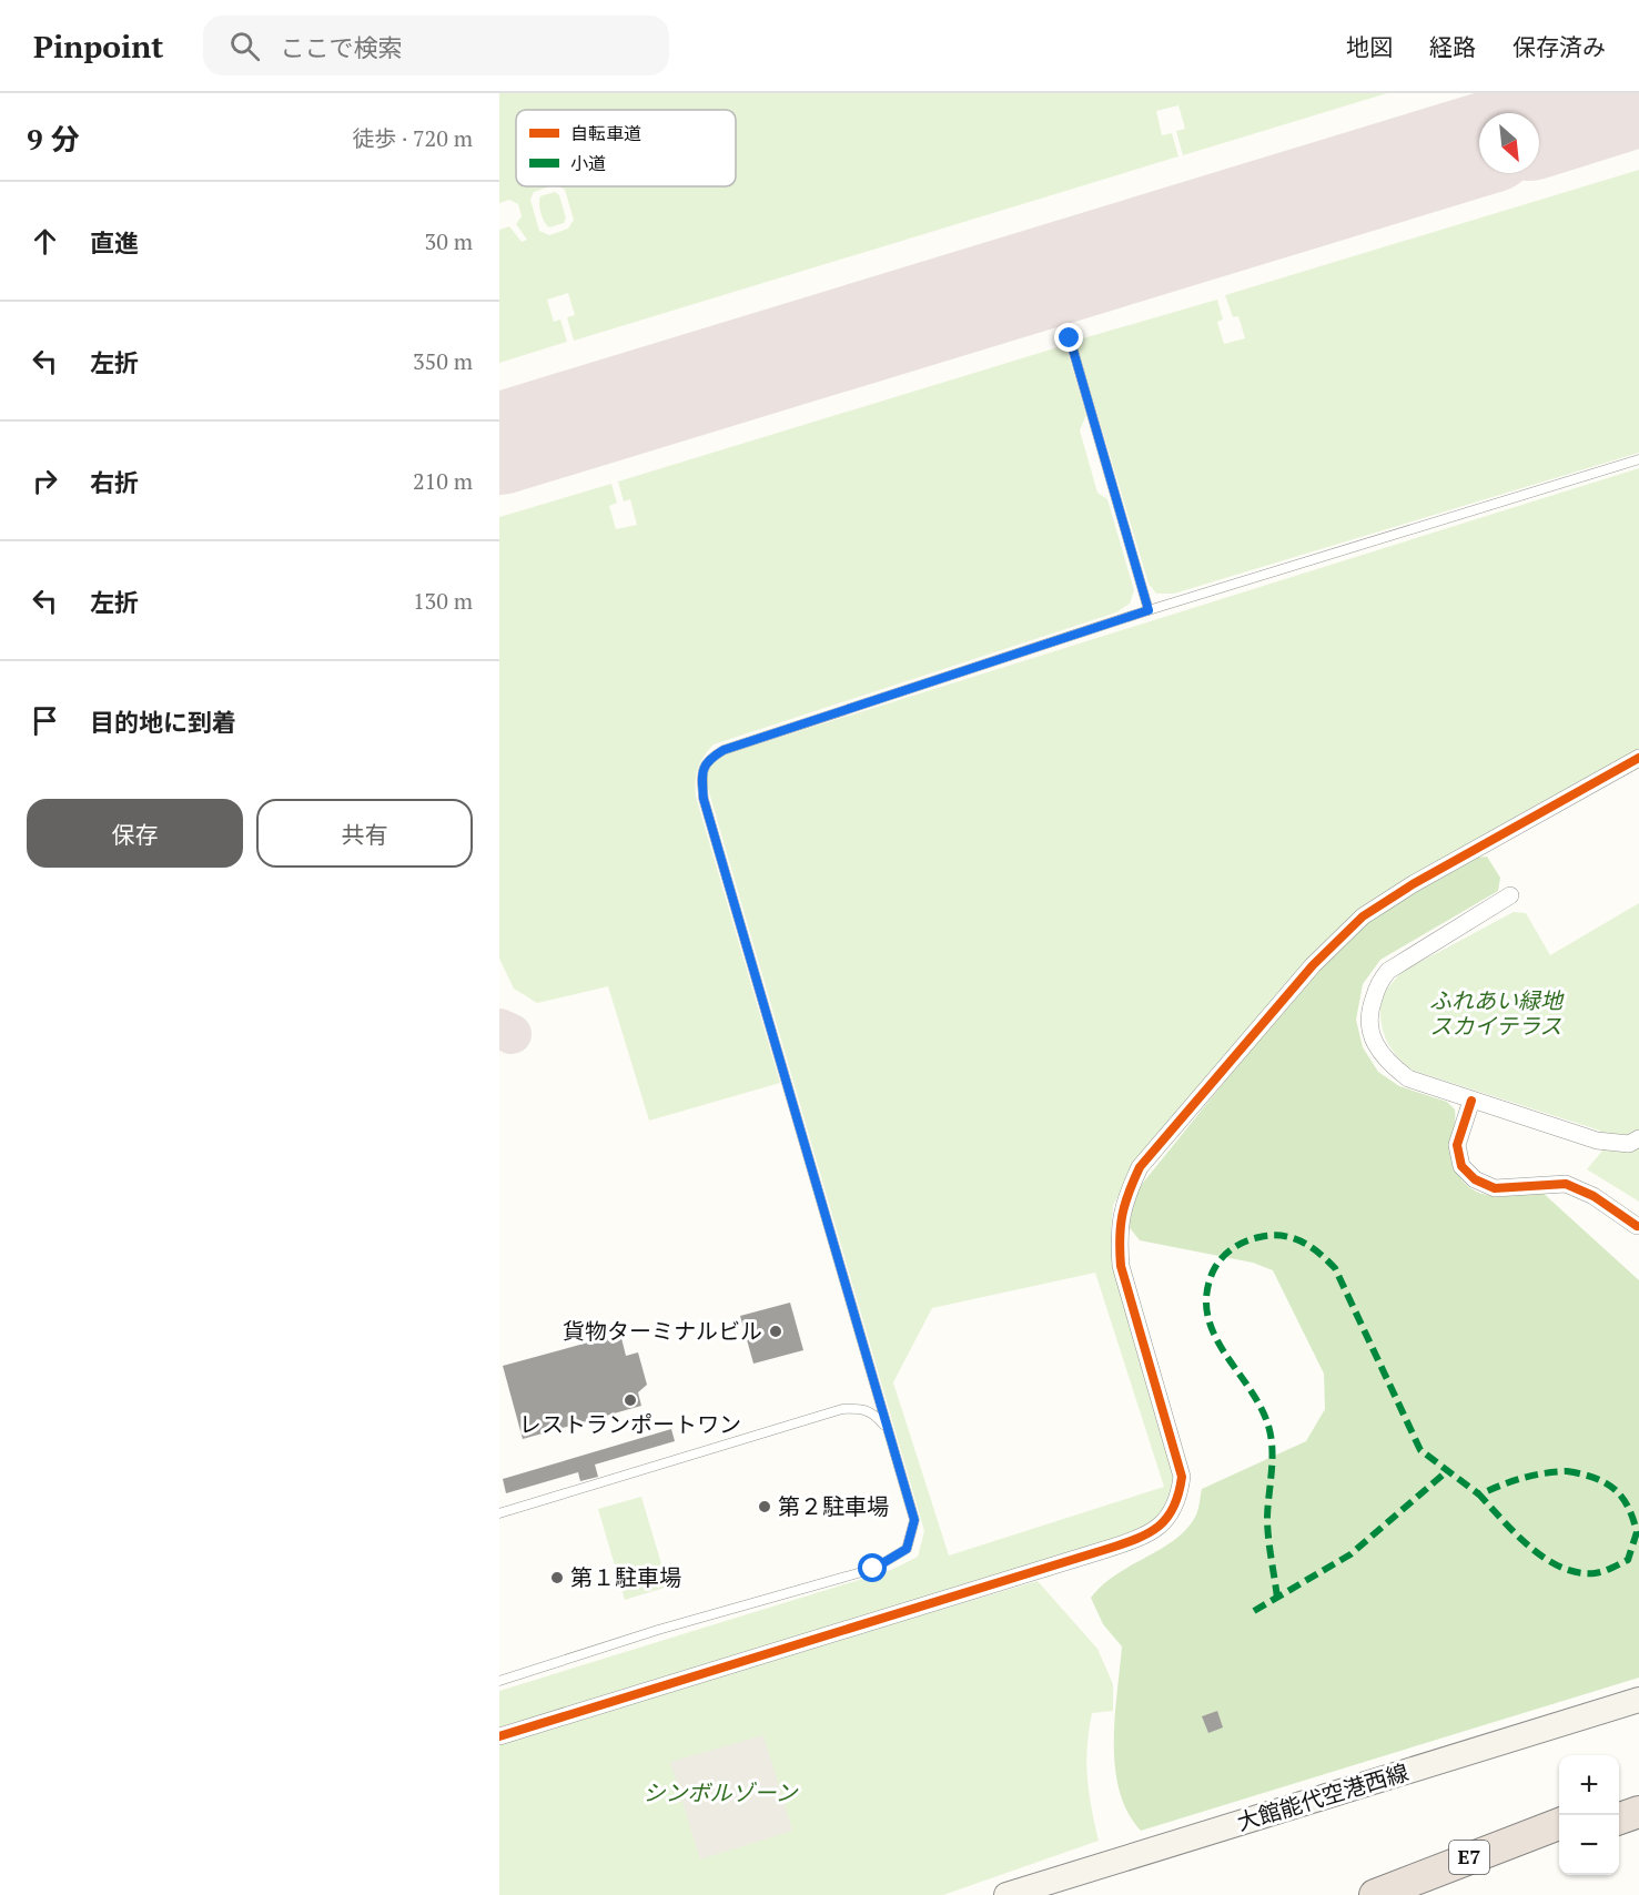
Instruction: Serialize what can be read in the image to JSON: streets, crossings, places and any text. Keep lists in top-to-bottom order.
{
  "streets": {
    "highway": ["E7"],
    "main road": ["大館能代空港西線"]
  },
  "parks": ["ふれあい緑地 スカイテラス", "シンボルゾーン"],
  "places": [
    "貨物ターミナルビル",
    "レストランポートワン",
    "第２駐車場",
    "第１駐車場"
  ],
  "legend": ["自転車道", "小道"],
  "north": "bottom right",
  "page": {
    "header": "Pinpoint",
    "search": "ここで検索",
    "nav": ["地図", "経路", "保存済み"],
    "heading": ["9 分", "徒歩 · 720 m"],
    "list": [
      ["直進", "30 m"],
      ["左折", "350 m"],
      ["右折", "210 m"],
      ["左折", "130 m"],
      "目的地に到着"
    ],
    "buttons": ["保存", "共有"],
    "map_buttons": ["+", "−"]
  }
}
